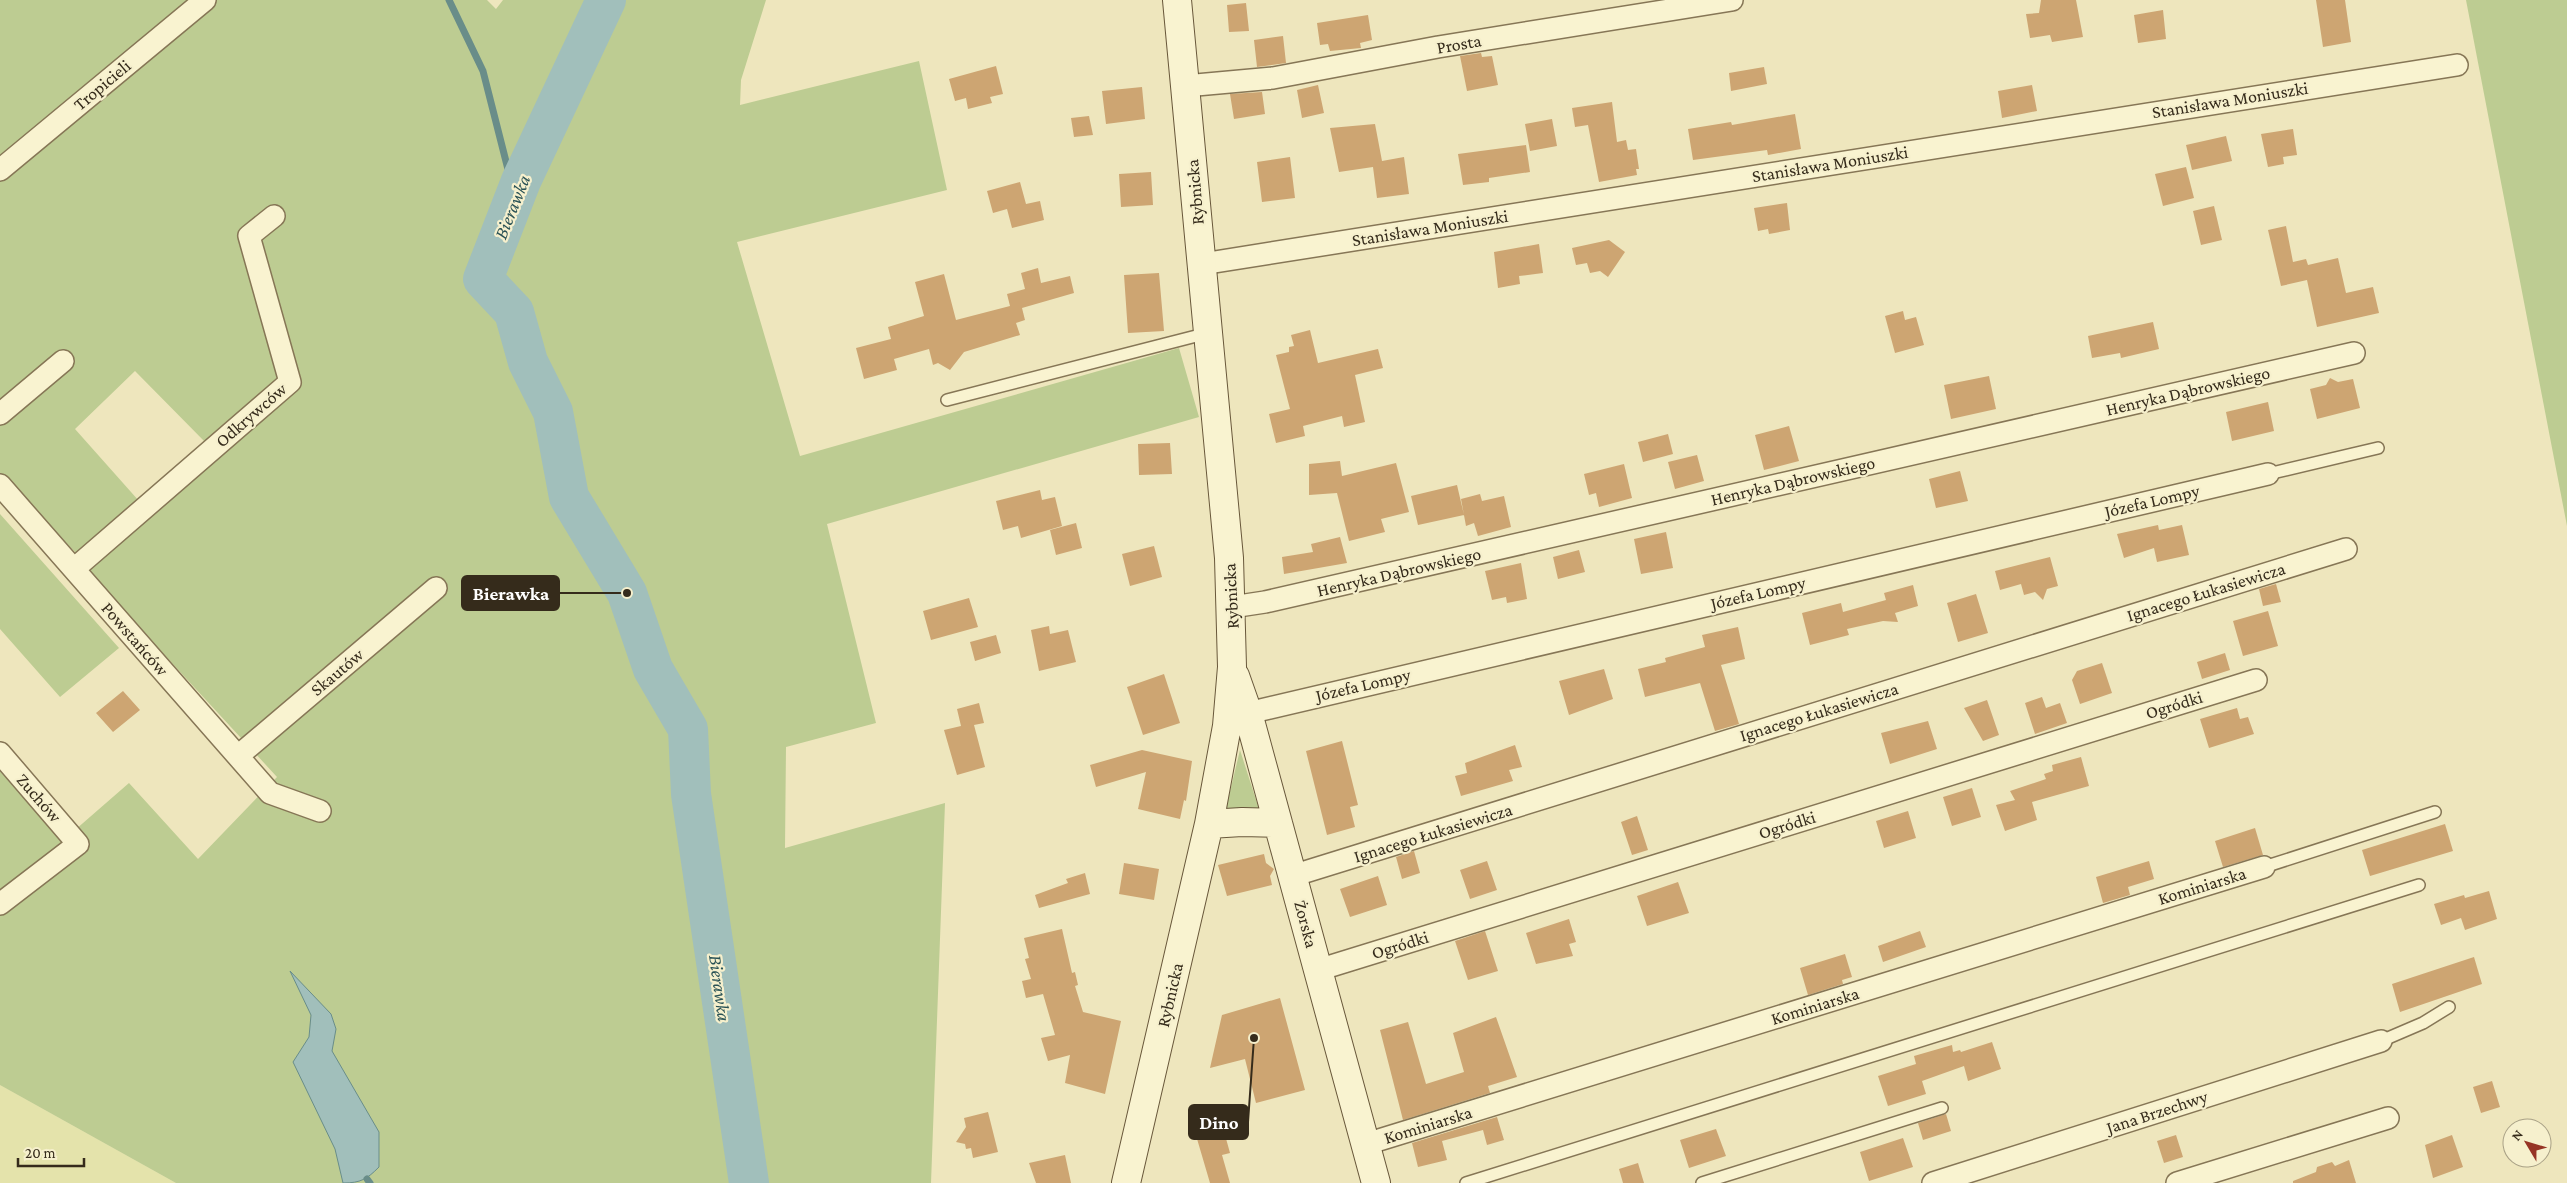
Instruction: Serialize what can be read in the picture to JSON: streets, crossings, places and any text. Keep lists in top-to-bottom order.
{
  "streets": {
    "main road": ["Rybnicka", "Żorska"],
    "street": [
      "Prosta",
      "Tropicieli",
      "Stanisława Moniuszki",
      "Henryka Dąbrowskiego",
      "Odkrywców",
      "Józefa Lompy",
      "Ignacego Łukasiewicza",
      "Powstańców",
      "Skautów",
      "Ogródki",
      "Zuchów",
      "Kominiarska",
      "Jana Brzechwy"
    ]
  },
  "crossings": [
    ["Prosta", "Rybnicka"],
    ["Stanisława Moniuszki", "Rybnicka"],
    ["Rybnicka", "Henryka Dąbrowskiego"],
    ["Rybnicka", "Żorska"],
    ["Odkrywców", "Powstańców"],
    ["Józefa Lompy", "Żorska"],
    ["Ignacego Łukasiewicza", "Żorska"],
    ["Powstańców", "Skautów"],
    ["Ogródki", "Żorska"],
    ["Kominiarska", "Żorska"]
  ],
  "water": ["Bierawka"],
  "places": ["Bierawka", "Dino"],
  "scale_bar": "20 m",
  "north": "top left"
}
